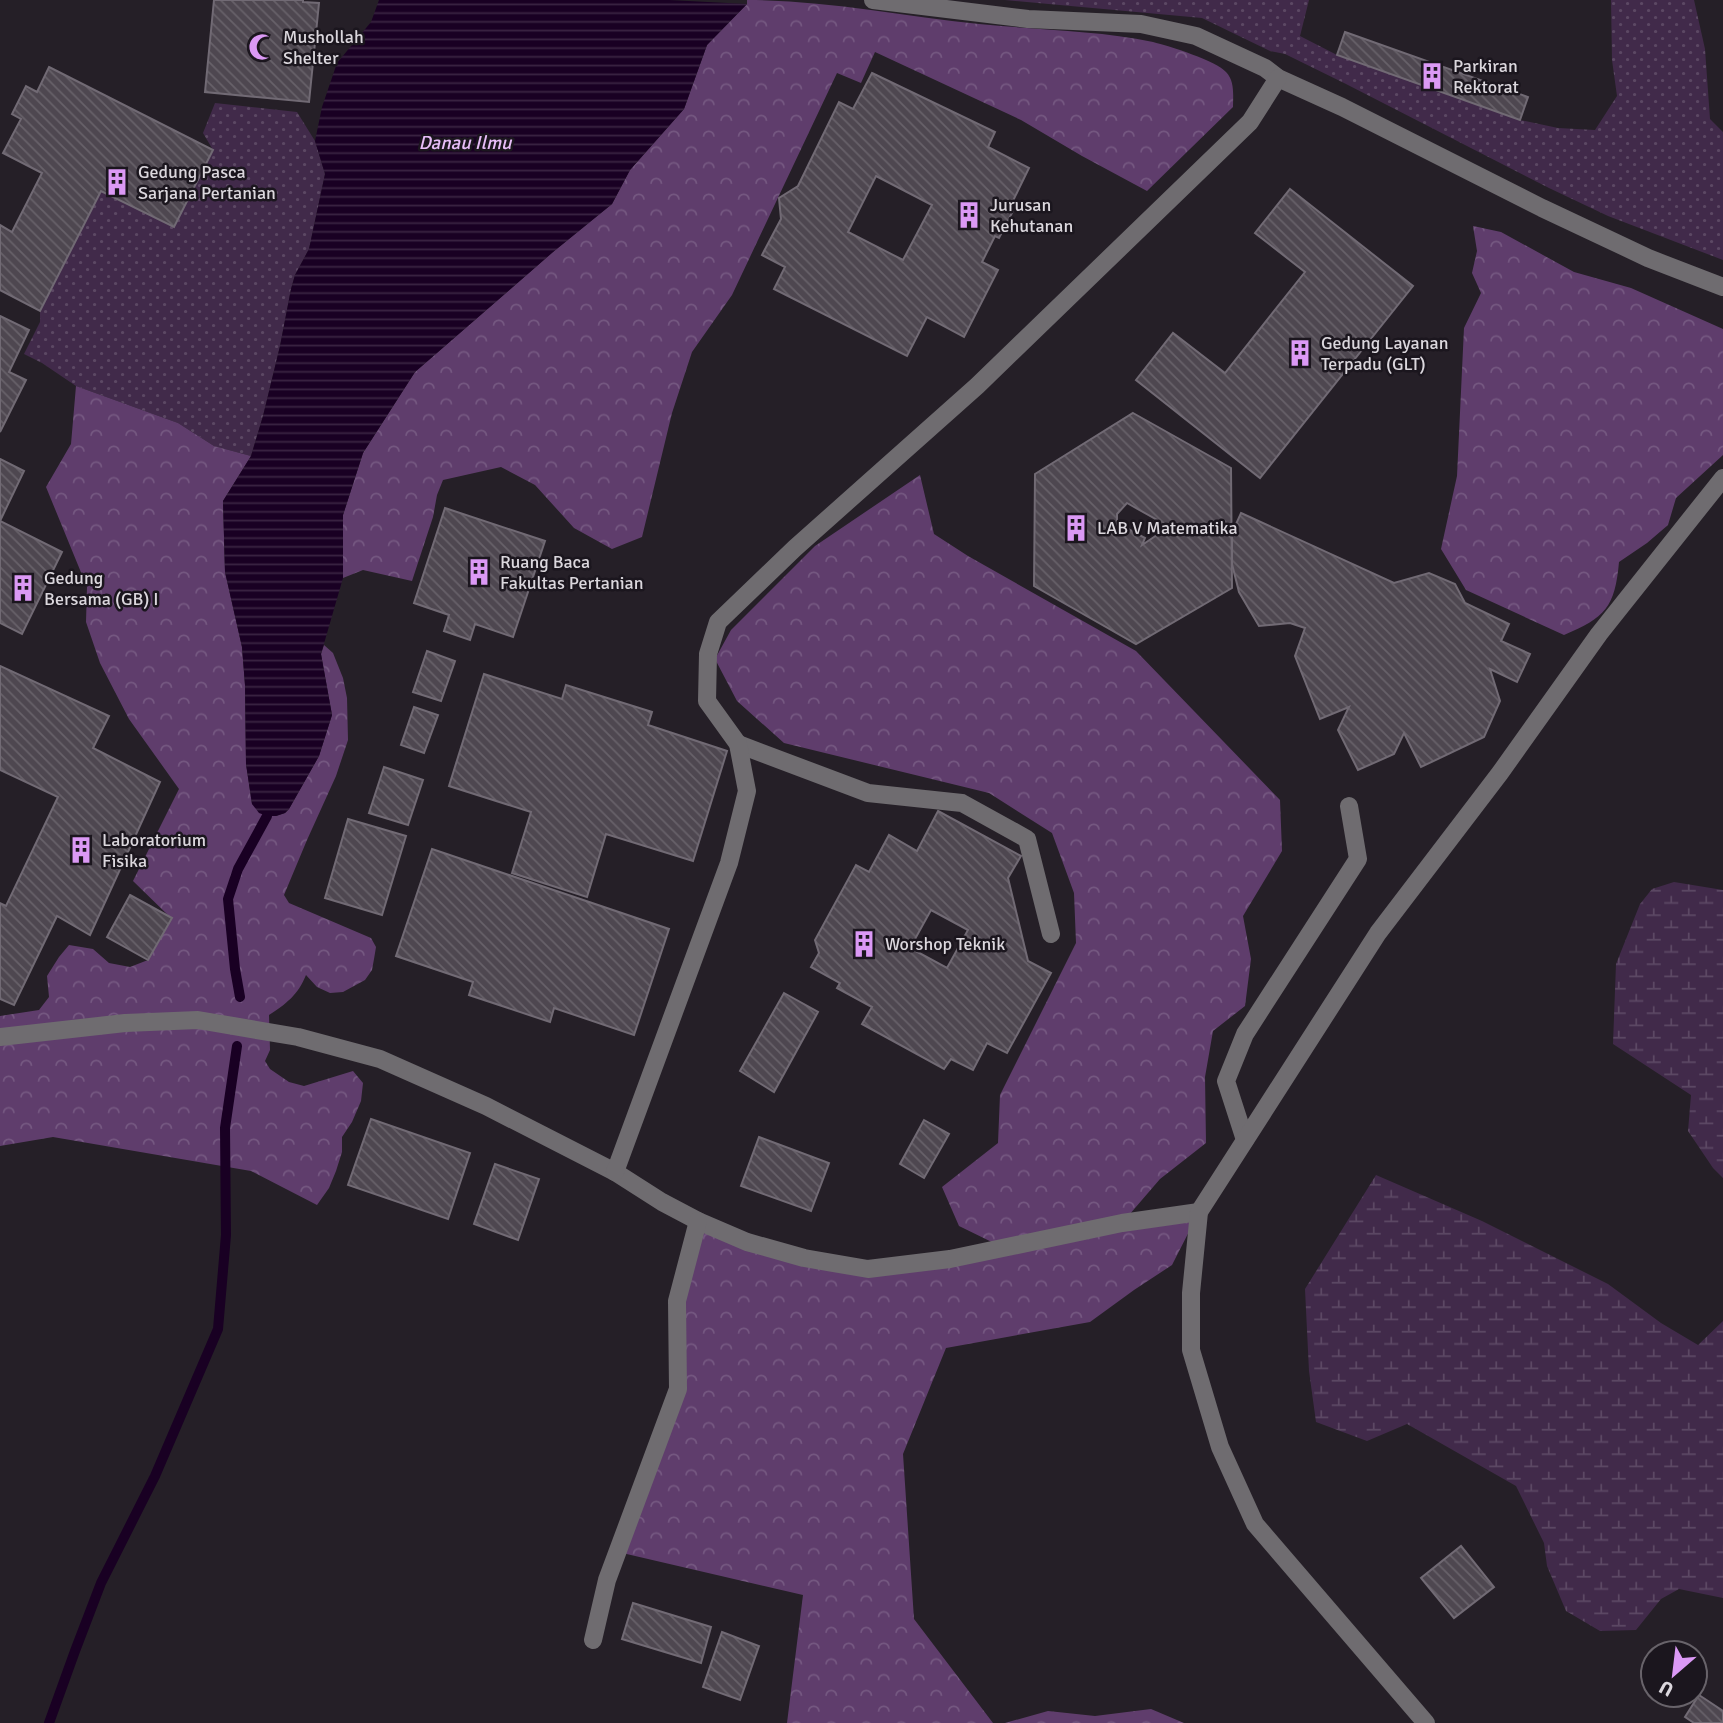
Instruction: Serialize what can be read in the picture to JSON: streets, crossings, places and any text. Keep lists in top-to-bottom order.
{
  "water": ["Danau Ilmu"],
  "places": {
    "mosque": ["Mushollah Shelter"],
    "building": [
      "Parkiran Rektorat",
      "Gedung Pasca Sarjana Pertanian",
      "Jurusan Kehutanan",
      "Gedung Layanan Terpadu (GLT)",
      "LAB V Matematika",
      "Ruang Baca Fakultas Pertanian",
      "Gedung Bersama (GB) I",
      "Laboratorium Fisika",
      "Worshop Teknik"
    ]
  },
  "north": "bottom left"
}
